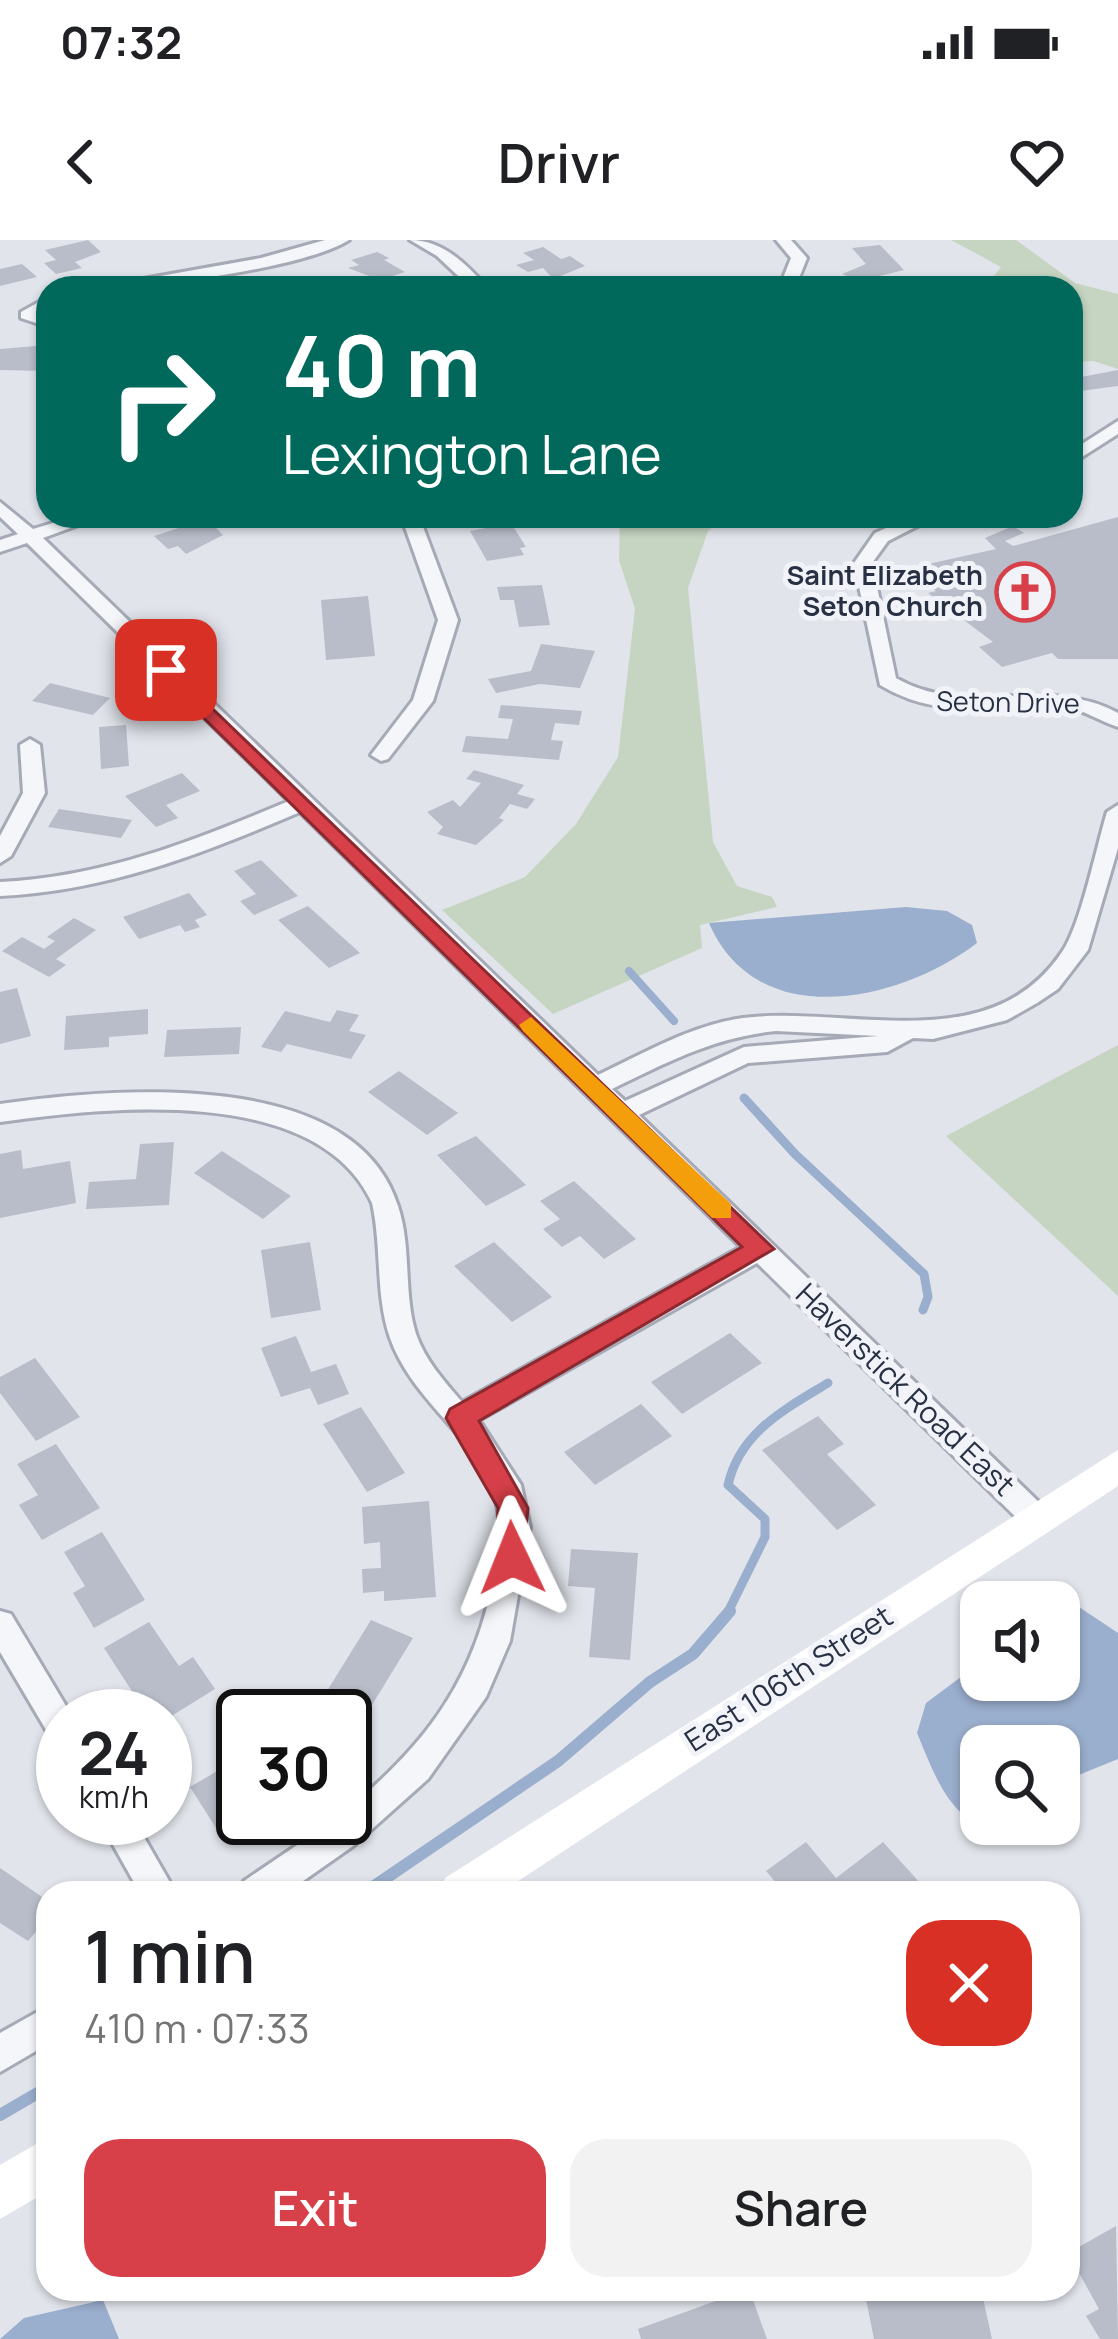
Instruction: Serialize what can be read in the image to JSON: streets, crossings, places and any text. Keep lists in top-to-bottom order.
{
  "streets": {
    "street": ["Seton Drive", "Haverstick Road East", "East 106th Street"]
  },
  "crossings": [
    ["Haverstick Road East", "East 106th Street"]
  ],
  "places": {
    "church": ["Saint Elizabeth Seton Church"]
  },
  "page": {
    "status": "07:32",
    "header": "Drivr",
    "turn": ["40 m", "Lexington Lane"],
    "speed": "24 km/h",
    "limit": "30",
    "heading": ["1 min", "410 m · 07:33"],
    "buttons": ["Exit", "Share"]
  }
}
